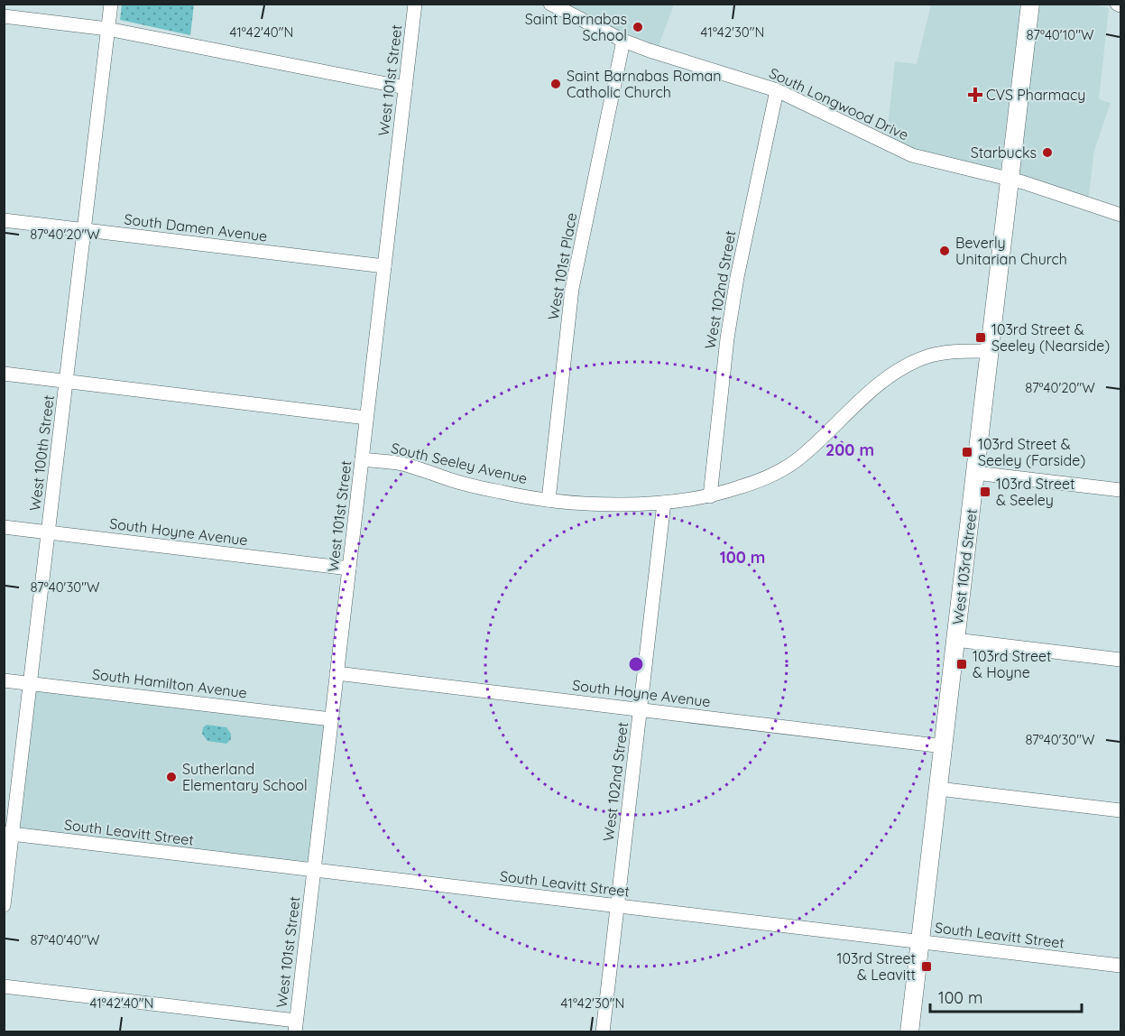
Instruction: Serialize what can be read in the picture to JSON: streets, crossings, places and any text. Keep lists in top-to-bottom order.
{
  "streets": {
    "main road": ["West 103rd Street"],
    "street": [
      "West 101st Street",
      "South Longwood Drive",
      "South Damen Avenue",
      "West 101st Place",
      "West 102nd Street",
      "West 100th Street",
      "South Seeley Avenue",
      "South Hoyne Avenue",
      "South Hamilton Avenue",
      "South Leavitt Street"
    ]
  },
  "crossings": [
    ["West 101st Street", "South Damen Avenue"],
    ["West 101st Street", "South Seeley Avenue"],
    ["West 101st Street", "South Hoyne Avenue"],
    ["West 101st Street", "South Hamilton Avenue"],
    ["West 101st Street", "South Leavitt Street"],
    ["South Longwood Drive", "West 101st Place"],
    ["South Longwood Drive", "West 102nd Street"],
    ["South Longwood Drive", "West 103rd Street"],
    ["South Damen Avenue", "West 100th Street"],
    ["West 101st Place", "South Seeley Avenue"],
    ["West 102nd Street", "South Seeley Avenue"],
    ["West 102nd Street", "South Hoyne Avenue"],
    ["West 102nd Street", "South Leavitt Street"],
    ["West 100th Street", "South Hoyne Avenue"],
    ["West 100th Street", "South Hamilton Avenue"],
    ["West 100th Street", "South Leavitt Street"],
    ["South Seeley Avenue", "West 103rd Street"],
    ["South Hoyne Avenue", "West 103rd Street"],
    ["West 103rd Street", "South Leavitt Street"]
  ],
  "places": {
    "other": [
      "Saint Barnabas School",
      "Saint Barnabas Roman Catholic Church",
      "Starbucks",
      "Beverly Unitarian Church",
      "Sutherland Elementary School"
    ],
    "health": ["CVS Pharmacy"],
    "transit": [
      "103rd Street & Seeley (Nearside)",
      "103rd Street & Seeley (Farside)",
      "103rd Street & Seeley",
      "103rd Street & Hoyne",
      "103rd Street & Leavitt"
    ]
  },
  "scale_bar": "100 m",
  "coordinates": [
    "41°42'40\"N",
    "41°42'30\"N",
    "87°40'10\"W",
    "87°40'20\"W",
    "87°40'30\"W",
    "87°40'40\"W"
  ],
  "rings": ["200 m", "100 m"]
}
